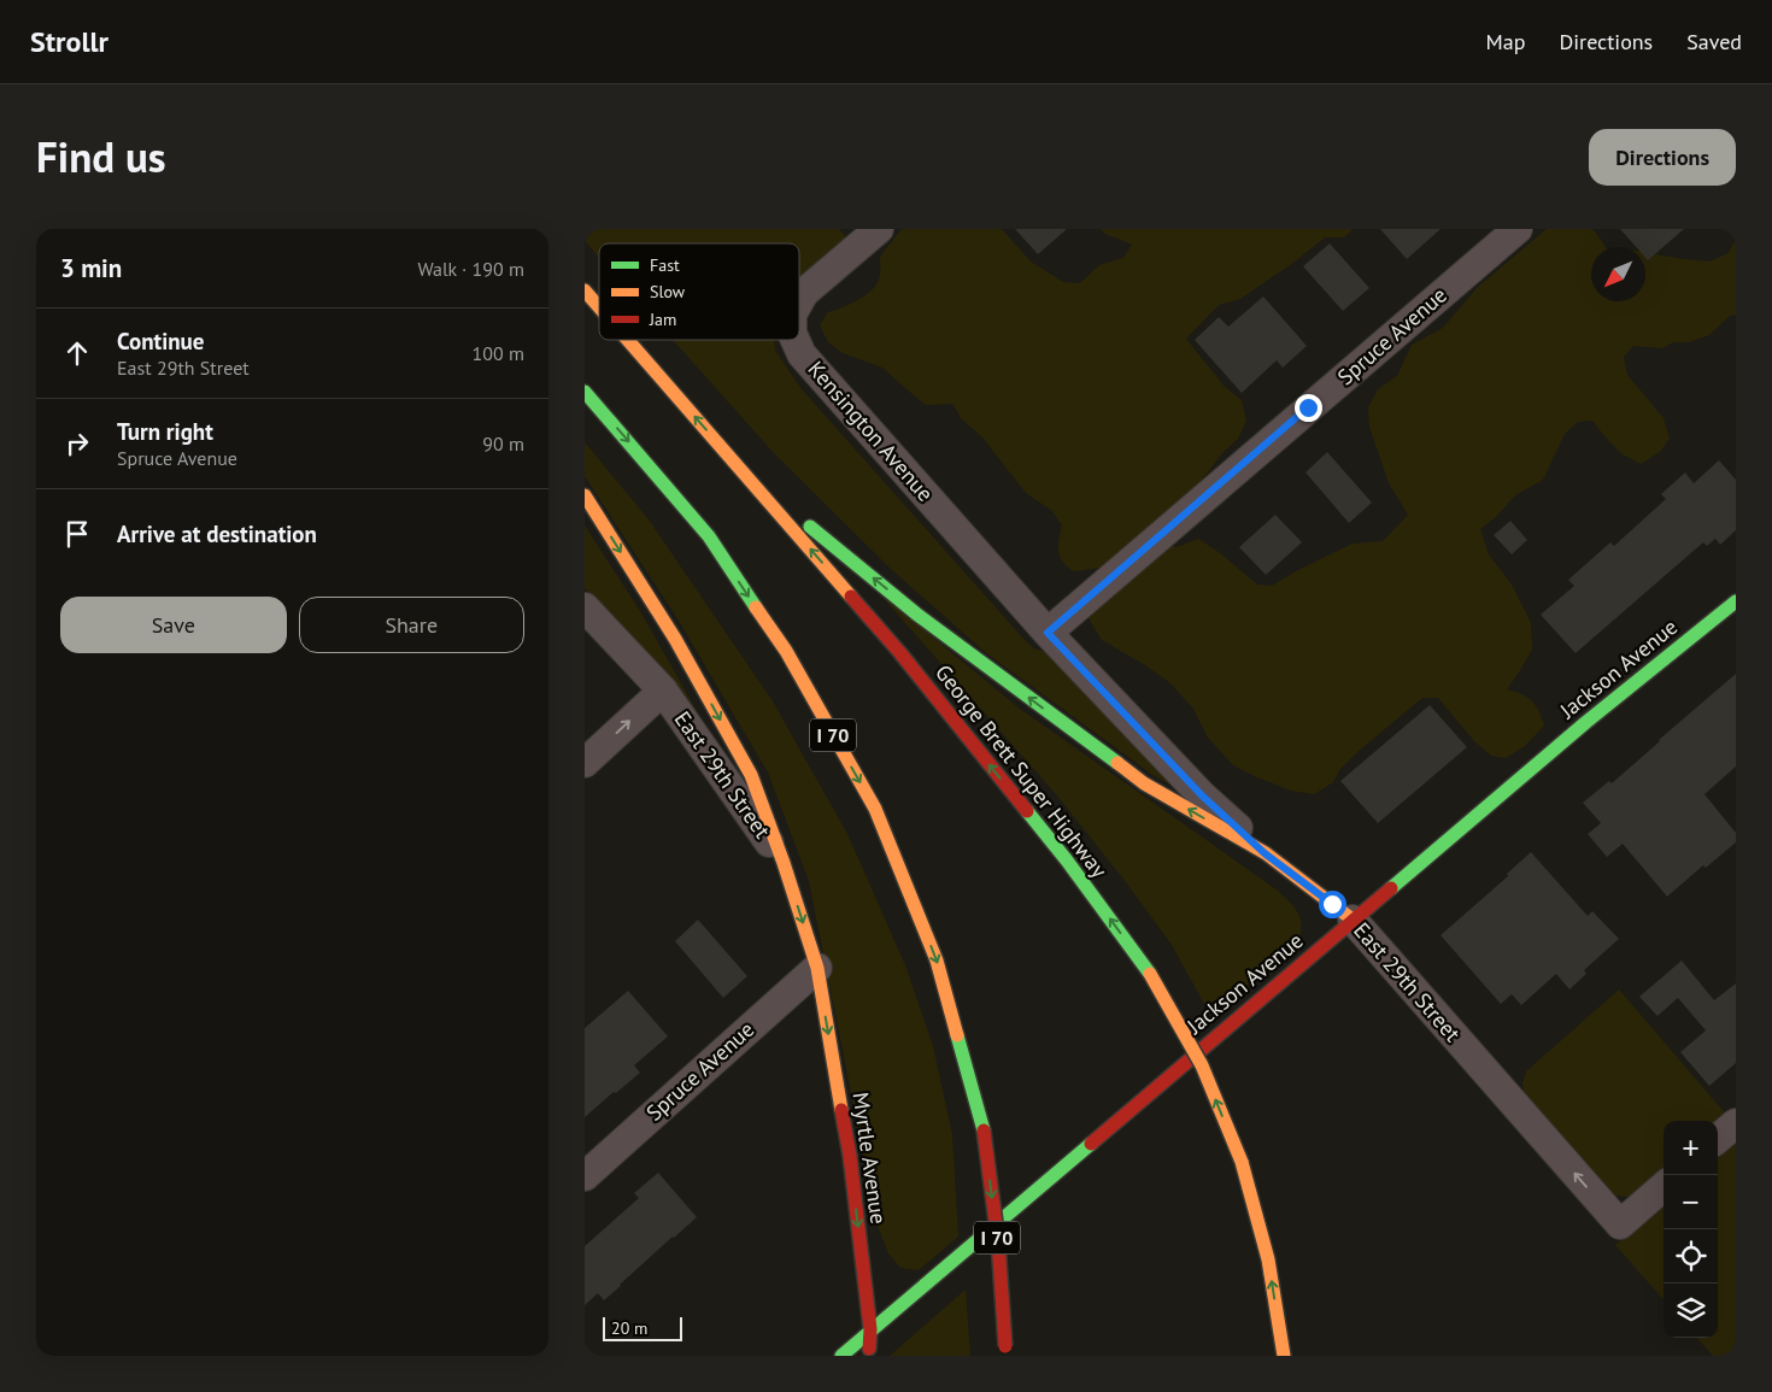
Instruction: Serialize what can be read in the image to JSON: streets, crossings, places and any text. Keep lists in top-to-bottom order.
{
  "streets": {
    "main road": [
      "Jackson Avenue",
      "I 70",
      "George Brett Super Highway",
      "East 29th Street",
      "Myrtle Avenue"
    ],
    "street": ["Spruce Avenue", "Kensington Avenue"]
  },
  "crossings": [
    ["Spruce Avenue", "Kensington Avenue"],
    ["Spruce Avenue", "East 29th Street"],
    ["Spruce Avenue", "Myrtle Avenue"],
    ["Kensington Avenue", "East 29th Street"],
    ["Jackson Avenue", "East 29th Street"],
    ["Jackson Avenue", "Myrtle Avenue"],
    ["East 29th Street", "Myrtle Avenue"]
  ],
  "one_way": ["Myrtle Avenue"],
  "legend": ["Fast", "Slow", "Jam"],
  "scale_bar": "20 m",
  "north": "bottom left",
  "page": {
    "header": "Strollr",
    "nav": ["Map", "Directions", "Saved"],
    "title": "Find us",
    "buttons": [
      "Directions",
      ["Save", "Share"]
    ],
    "heading": ["3 min", "Walk · 190 m"],
    "list": [
      ["Continue", "East 29th Street", "100 m"],
      ["Turn right", "Spruce Avenue", "90 m"],
      "Arrive at destination"
    ],
    "map_buttons": ["+", "−"],
    "scale": "20 m"
  }
}
